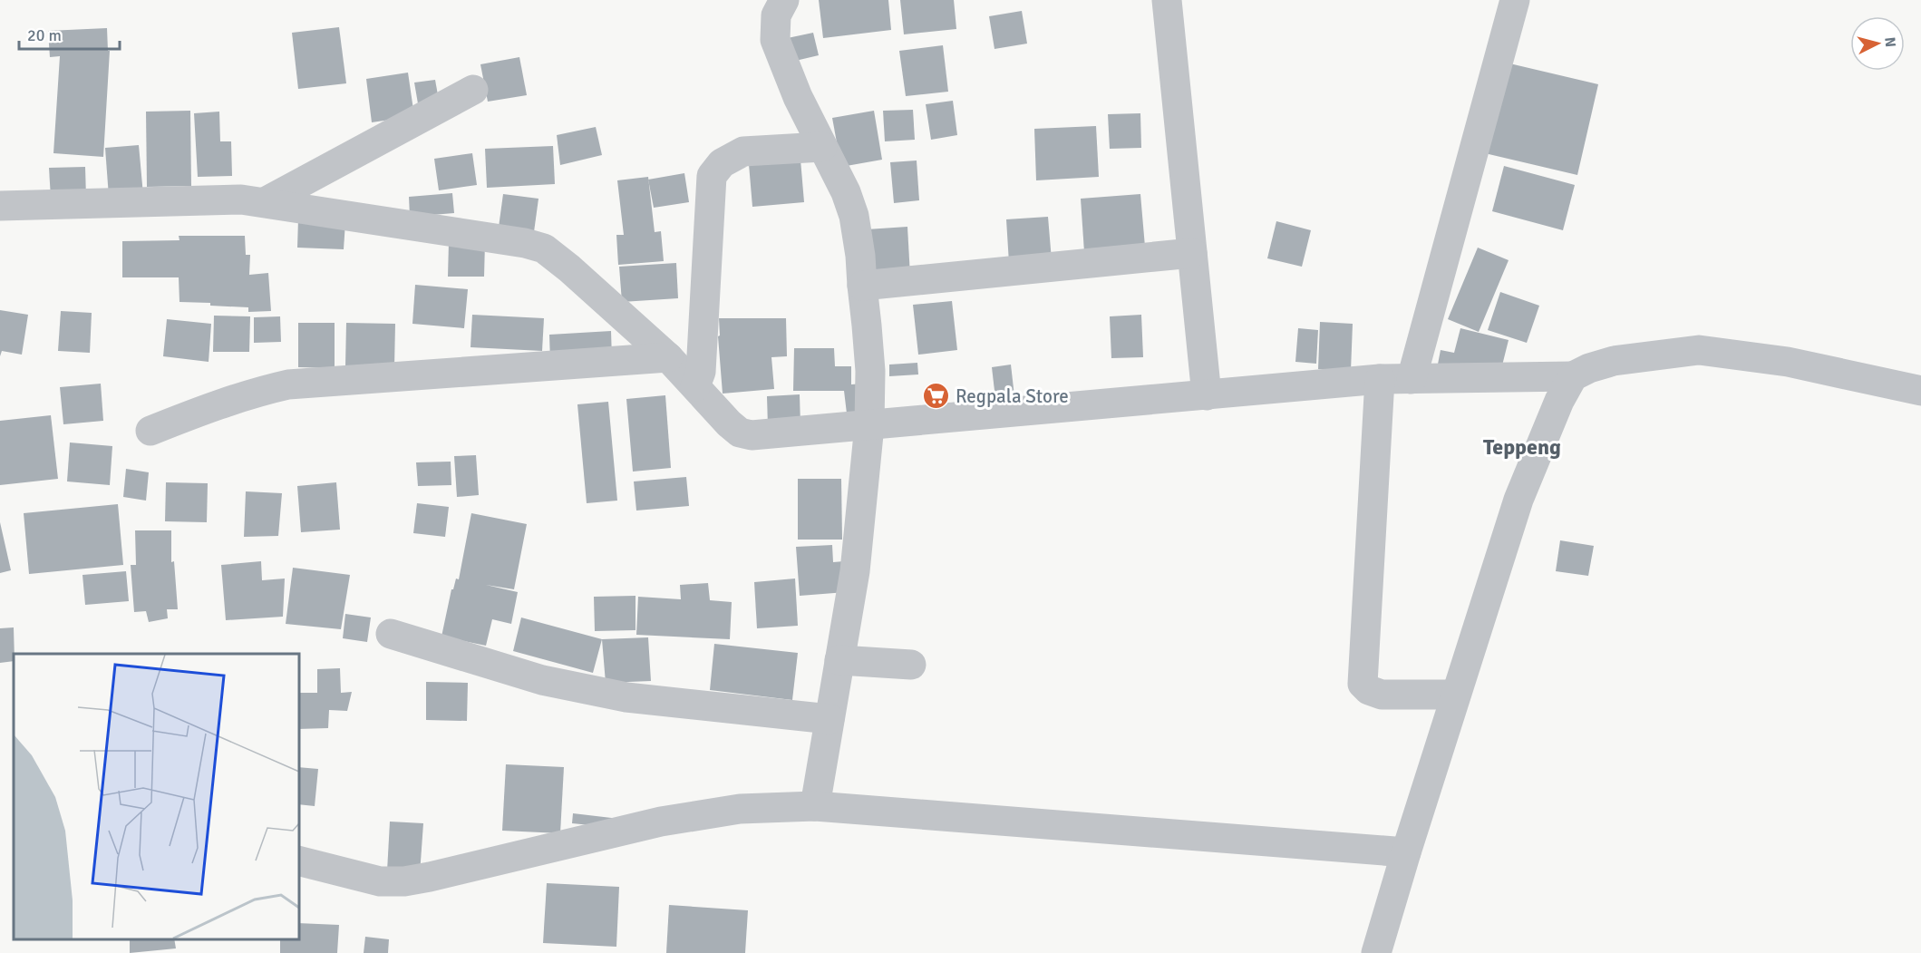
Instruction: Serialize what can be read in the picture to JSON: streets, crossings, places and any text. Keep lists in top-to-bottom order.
{
  "districts": ["Teppeng"],
  "places": {
    "supermarket": ["Regpala Store"]
  },
  "scale_bar": "20 m",
  "north": "right"
}
